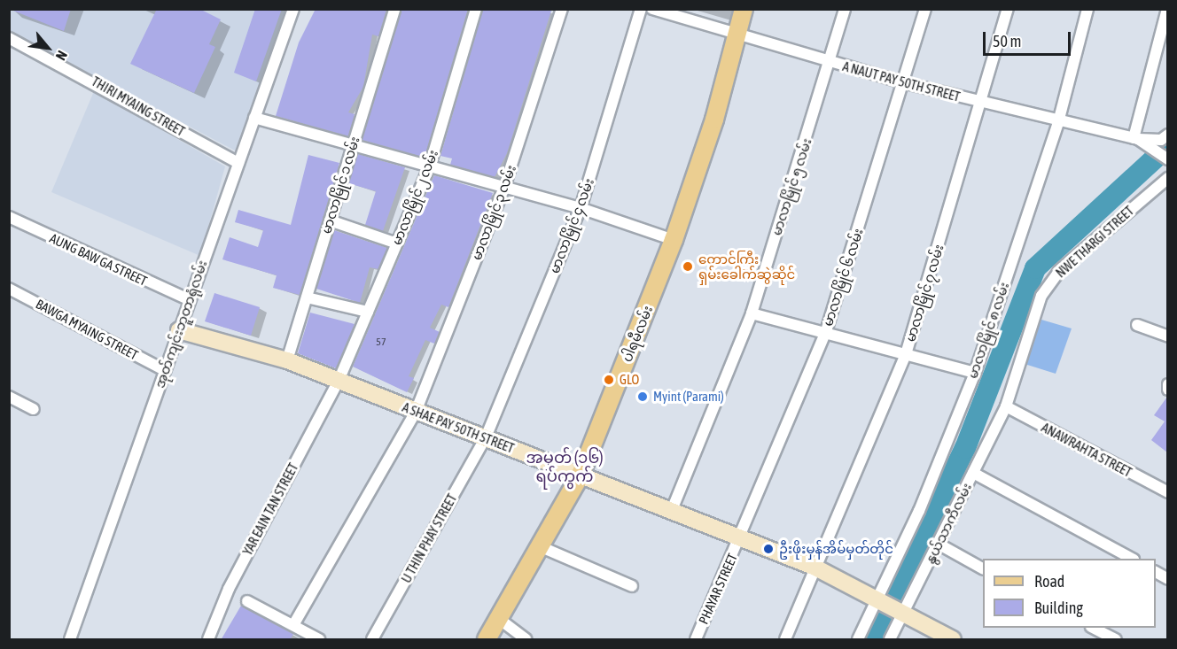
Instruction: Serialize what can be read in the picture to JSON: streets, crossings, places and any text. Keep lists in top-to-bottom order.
{
  "streets": {
    "main road": ["ပါရမီလမ်း"],
    "street": [
      "A NAUT PAY 50TH STREET",
      "THIRI MYAING STREET",
      "မာလာမြိုင် ၁ လမ်း",
      "မာလာမြိုင် ၅ လမ်း",
      "မာလာမြိုင် ၂ လမ်း",
      "မာလာမြိုင် ၃ လမ်း",
      "မာလာမြိုင် ၄ လမ်း",
      "NWE THARGI STREET",
      "AUNG BAW GA STREET",
      "မာလာမြိုင် ၆ လမ်း",
      "မာလာမြိုင် ၇ လမ်း",
      "အုတ်ကျင်းဘူတာရုံလမ်း",
      "BAWGA MYAING STREET",
      "မာလာမြိုင် ၈ လမ်း",
      "A SHAE PAY 50TH STREET",
      "ANAWRAHTA STREET",
      "YAR EAIN TAN STREET",
      "နွယ်သာကီလမ်း",
      "U THIN PHAY STREET",
      "PHAYAR STREET"
    ]
  },
  "crossings": [
    ["A NAUT PAY 50TH STREET", "မာလာမြိုင် ၅ လမ်း"],
    ["A NAUT PAY 50TH STREET", "မာလာမြိုင် ၆ လမ်း"],
    ["A NAUT PAY 50TH STREET", "မာလာမြိုင် ၇ လမ်း"],
    ["A NAUT PAY 50TH STREET", "မာလာမြိုင် ၈ လမ်း"],
    ["A NAUT PAY 50TH STREET", "ပါရမီလမ်း"],
    ["THIRI MYAING STREET", "အုတ်ကျင်းဘူတာရုံလမ်း"],
    ["မာလာမြိုင် ၁ လမ်း", "A SHAE PAY 50TH STREET"],
    ["မာလာမြိုင် ၅ လမ်း", "A SHAE PAY 50TH STREET"],
    ["မာလာမြိုင် ၂ လမ်း", "A SHAE PAY 50TH STREET"],
    ["မာလာမြိုင် ၂ လမ်း", "YAR EAIN TAN STREET"],
    ["မာလာမြိုင် ၃ လမ်း", "A SHAE PAY 50TH STREET"],
    ["မာလာမြိုင် ၄ လမ်း", "A SHAE PAY 50TH STREET"],
    ["မာလာမြိုင် ၄ လမ်း", "U THIN PHAY STREET"],
    ["NWE THARGI STREET", "ANAWRAHTA STREET"],
    ["NWE THARGI STREET", "နွယ်သာကီလမ်း"],
    ["AUNG BAW GA STREET", "အုတ်ကျင်းဘူတာရုံလမ်း"],
    ["မာလာမြိုင် ၆ လမ်း", "A SHAE PAY 50TH STREET"],
    ["မာလာမြိုင် ၆ လမ်း", "PHAYAR STREET"],
    ["မာလာမြိုင် ၇ လမ်း", "A SHAE PAY 50TH STREET"],
    ["အုတ်ကျင်းဘူတာရုံလမ်း", "BAWGA MYAING STREET"],
    ["အုတ်ကျင်းဘူတာရုံလမ်း", "A SHAE PAY 50TH STREET"],
    ["မာလာမြိုင် ၈ လမ်း", "A SHAE PAY 50TH STREET"],
    ["ပါရမီလမ်း", "A SHAE PAY 50TH STREET"],
    ["A SHAE PAY 50TH STREET", "YAR EAIN TAN STREET"],
    ["A SHAE PAY 50TH STREET", "နွယ်သာကီလမ်း"],
    ["A SHAE PAY 50TH STREET", "U THIN PHAY STREET"],
    ["A SHAE PAY 50TH STREET", "PHAYAR STREET"],
    ["ANAWRAHTA STREET", "နွယ်သာကီလမ်း"]
  ],
  "districts": ["အမှတ် (၁၆) ရပ်ကွက်"],
  "places": [
    "တောင်ကြီး ရှမ်းခေါက်ဆွဲဆိုင်",
    "GLO",
    "Myint (Parami)",
    "ဦးဖိုးမှန်အိမ်မှတ်တိုင်"
  ],
  "house_numbers": ["57"],
  "legend": ["Road", "Building"],
  "scale_bar": "50 m",
  "north": "bottom right"
}
